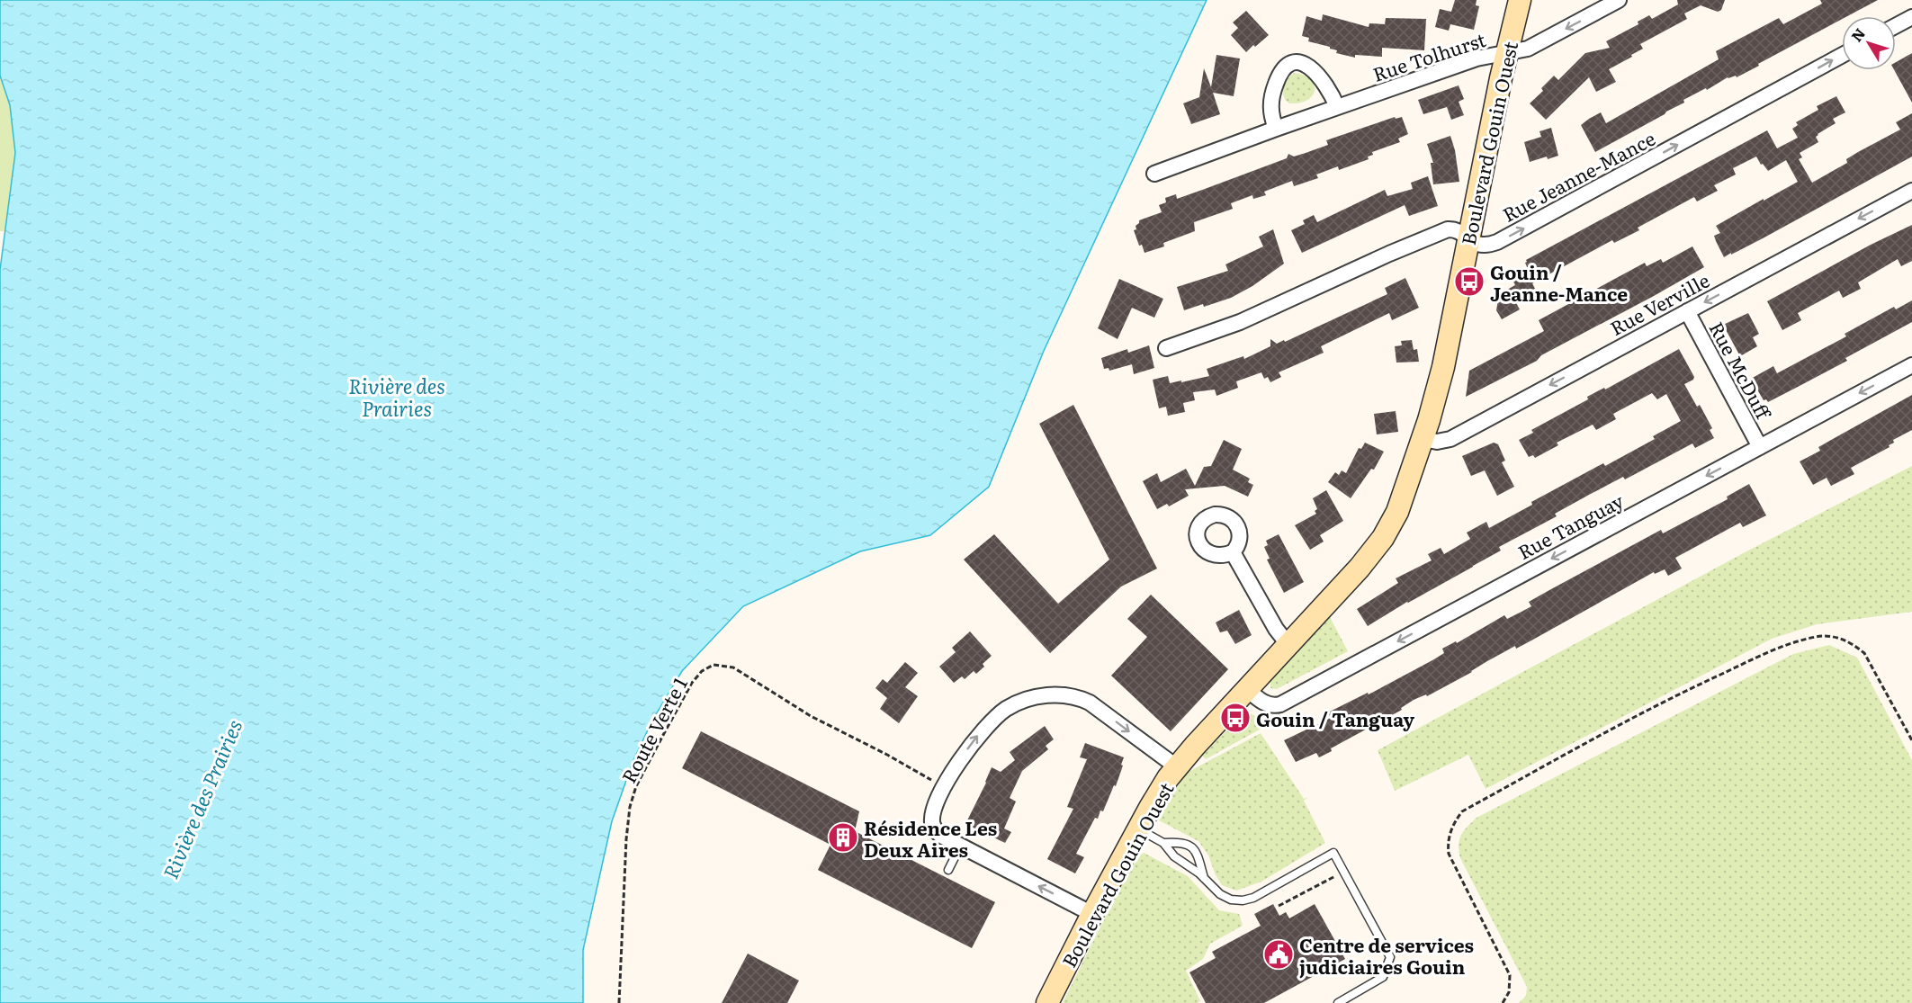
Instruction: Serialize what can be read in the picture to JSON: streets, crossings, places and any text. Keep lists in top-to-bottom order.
{
  "streets": {
    "street": [
      "Rue Tolhurst",
      "Boulevard Gouin Ouest",
      "Rue Jeanne-Mance",
      "Rue Verville",
      "Rue McDuff",
      "Rue Tanguay"
    ],
    "path": ["Route Verte 1"]
  },
  "crossings": [
    ["Rue Tolhurst", "Boulevard Gouin Ouest"],
    ["Boulevard Gouin Ouest", "Rue Jeanne-Mance"],
    ["Boulevard Gouin Ouest", "Rue Verville"],
    ["Boulevard Gouin Ouest", "Rue Tanguay"],
    ["Rue Verville", "Rue McDuff"],
    ["Rue McDuff", "Rue Tanguay"]
  ],
  "one_way": ["Rue Jeanne-Mance", "Rue Verville", "Rue Tanguay"],
  "water": ["Rivière des Prairies"],
  "places": {
    "bus stop": ["Gouin / Jeanne-Mance", "Gouin / Tanguay"],
    "building": ["Résidence Les Deux Aires"],
    "public building": ["Centre de services judiciaires Gouin"]
  },
  "north": "top left"
}
